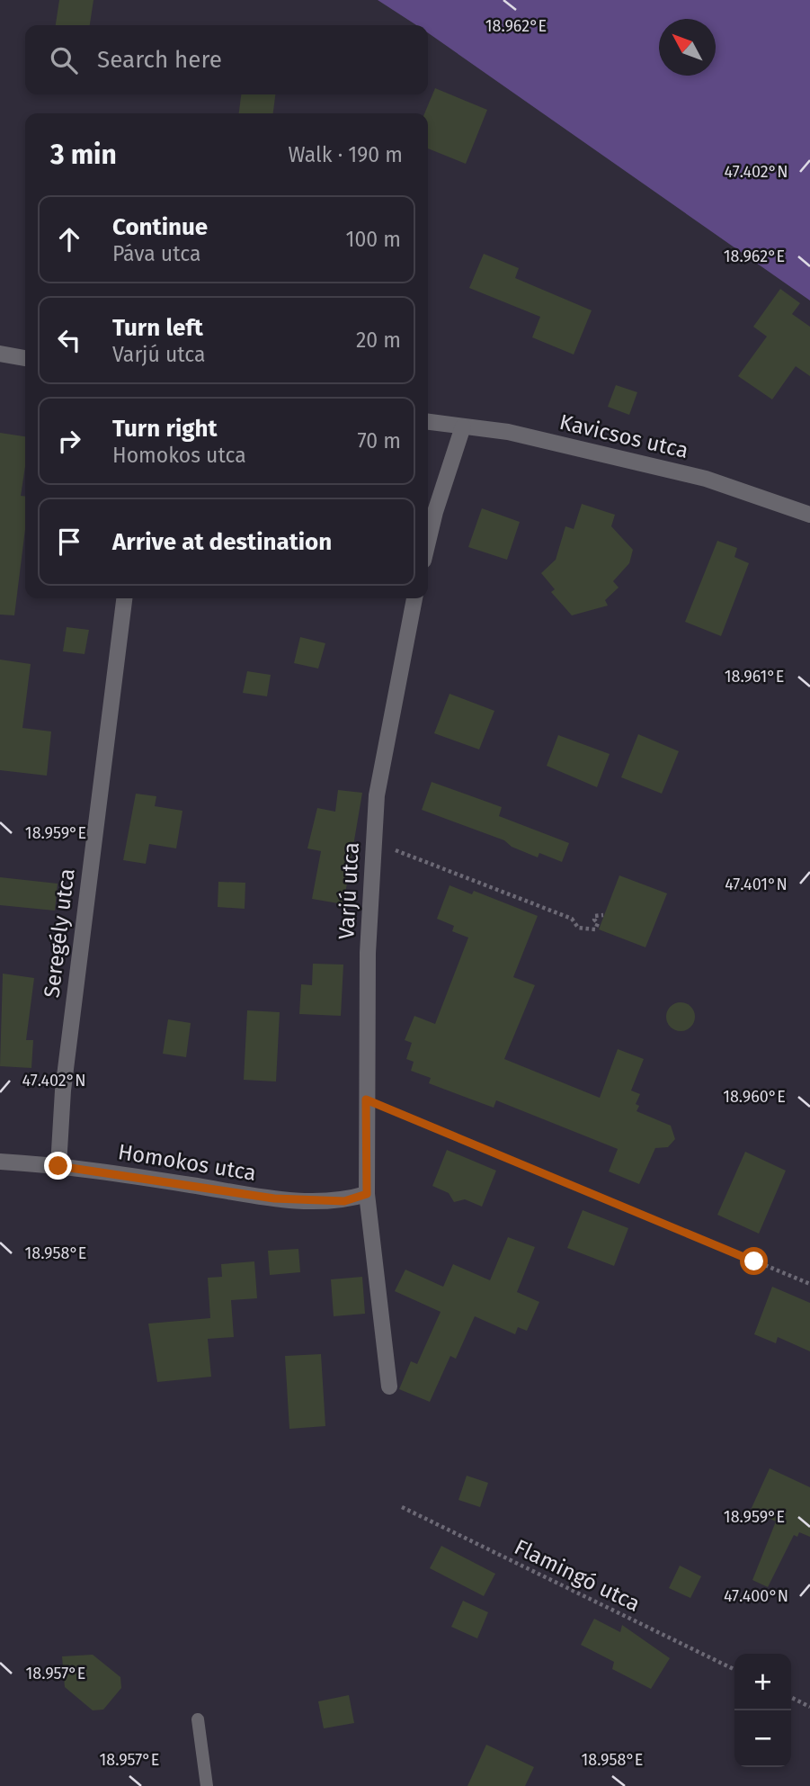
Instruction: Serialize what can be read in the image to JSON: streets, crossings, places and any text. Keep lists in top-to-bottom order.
{
  "streets": {
    "street": [
      "Kavicsos utca",
      "Varjú utca",
      "Seregély utca",
      "Homokos utca"
    ],
    "path": ["Flamingó utca"]
  },
  "crossings": [
    ["Varjú utca", "Homokos utca"],
    ["Seregély utca", "Homokos utca"]
  ],
  "north": "top left",
  "page": {
    "search": "Search here",
    "heading": ["3 min", "Walk · 190 m"],
    "list": [
      ["Continue", "Páva utca", "100 m"],
      ["Turn left", "Varjú utca", "20 m"],
      ["Turn right", "Homokos utca", "70 m"],
      "Arrive at destination"
    ],
    "map_buttons": ["+", "−"]
  },
  "coordinates": [
    "18.962°E",
    "47.402°N",
    "18.961°E",
    "18.959°E",
    "47.401°N",
    "18.960°E",
    "18.958°E",
    "47.400°N",
    "18.957°E"
  ]
}
